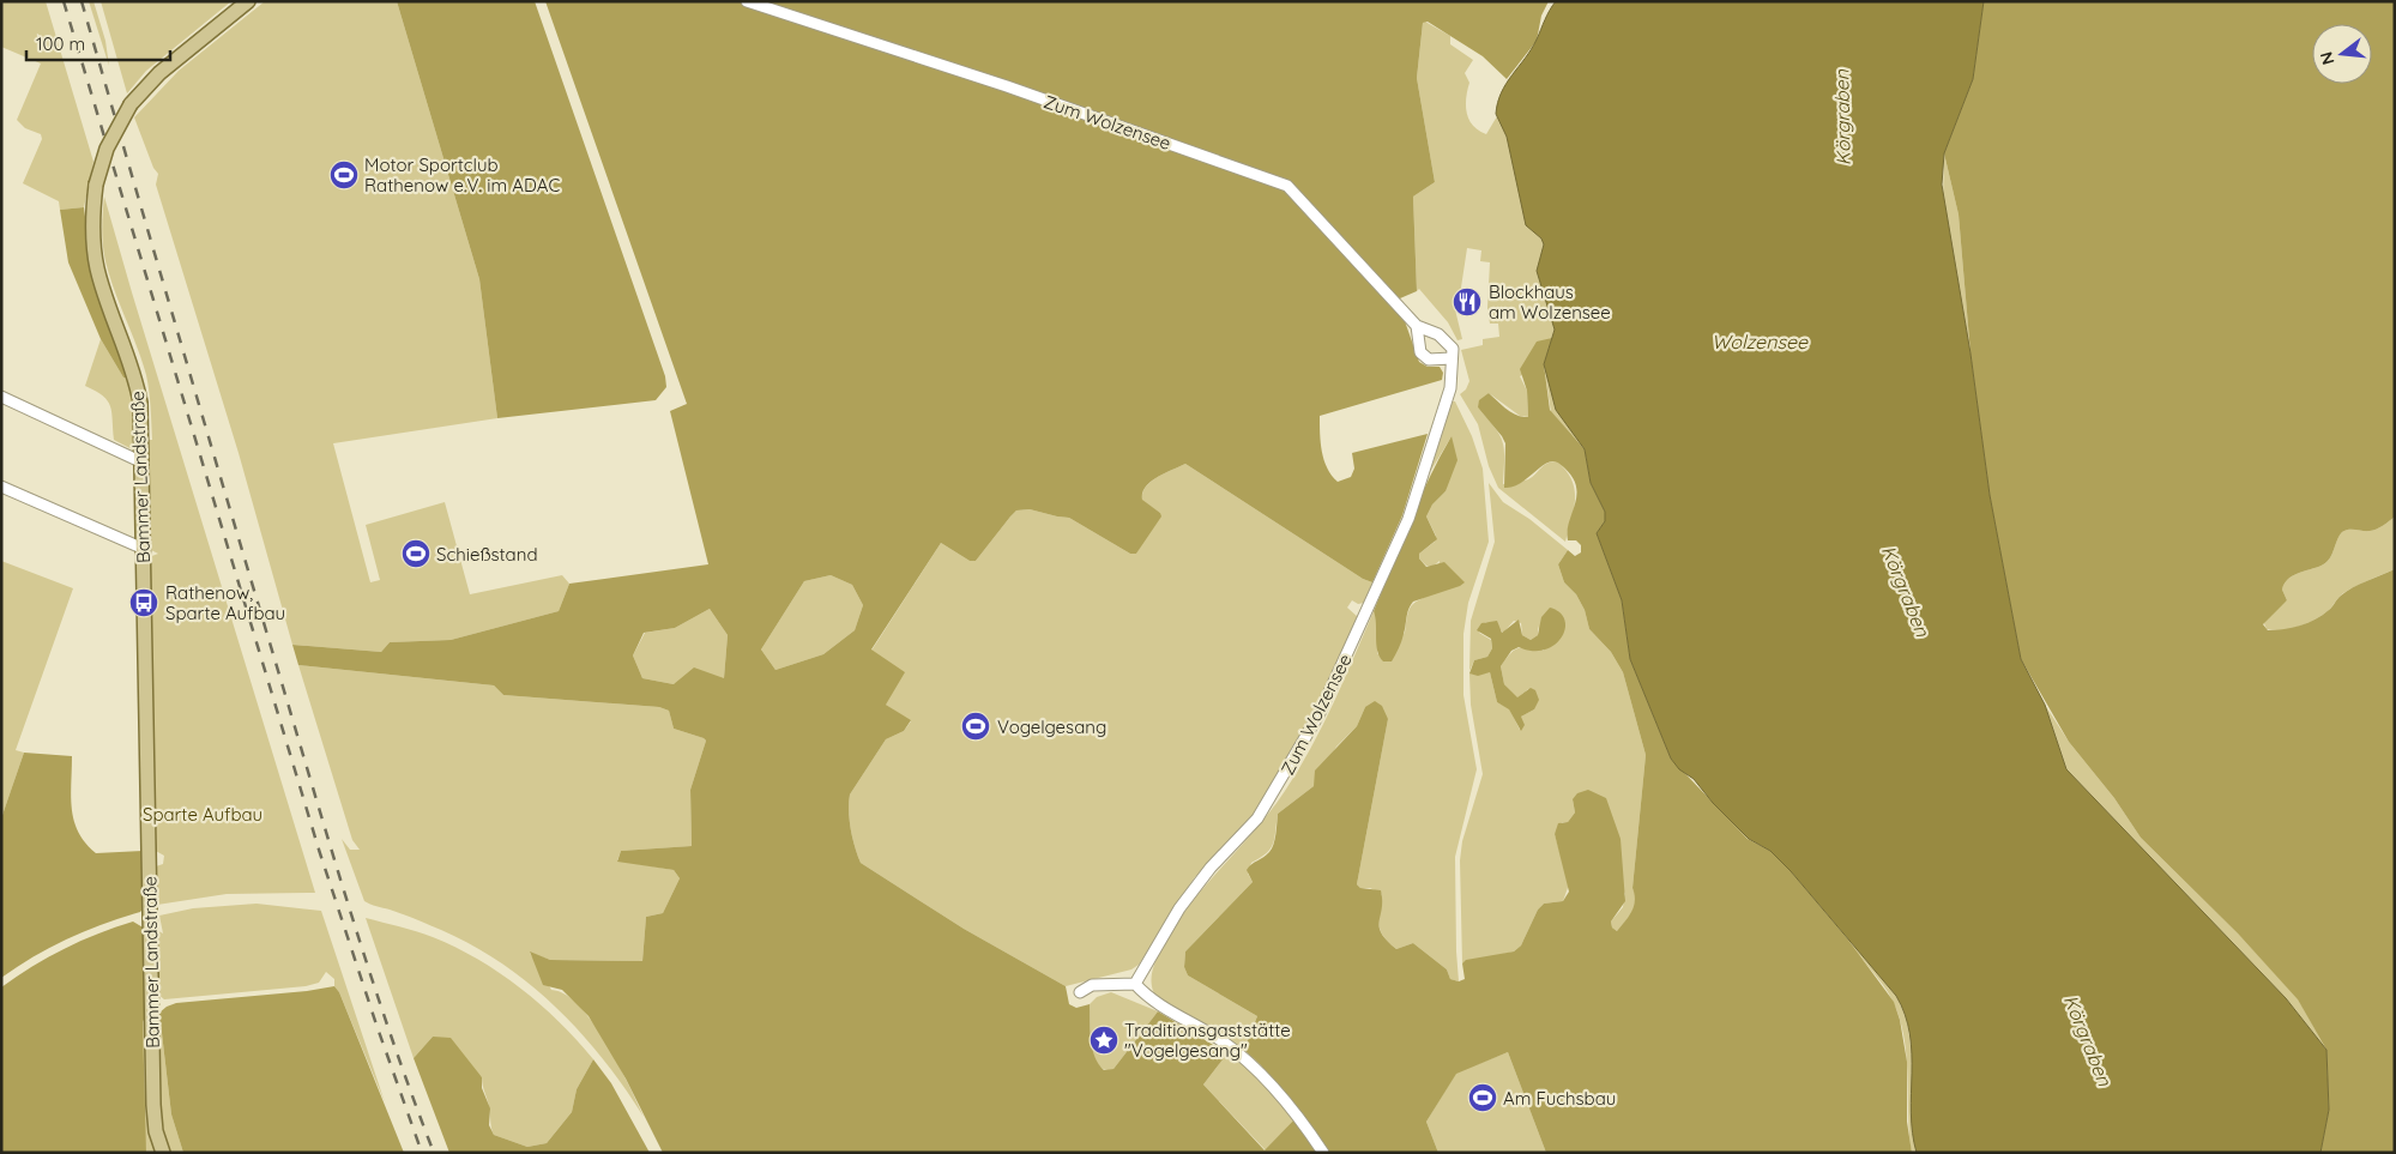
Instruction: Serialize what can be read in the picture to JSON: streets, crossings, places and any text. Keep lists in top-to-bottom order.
{
  "streets": {
    "main road": ["Bammer Landstraße"],
    "street": ["Zum Wolzensee"]
  },
  "water": ["Körgraben", "Wolzensee"],
  "parks": ["Sparte Aufbau"],
  "places": {
    "sports": [
      "Motor Sportclub Rathenow e.V. im ADAC",
      "Schießstand",
      "Vogelgesang",
      "Am Fuchsbau"
    ],
    "restaurant": ["Blockhaus am Wolzensee"],
    "bus stop": ["Rathenow, Sparte Aufbau"],
    "place": ["Traditionsgaststätte \"Vogelgesang\""]
  },
  "scale_bar": "100 m",
  "north": "left"
}
